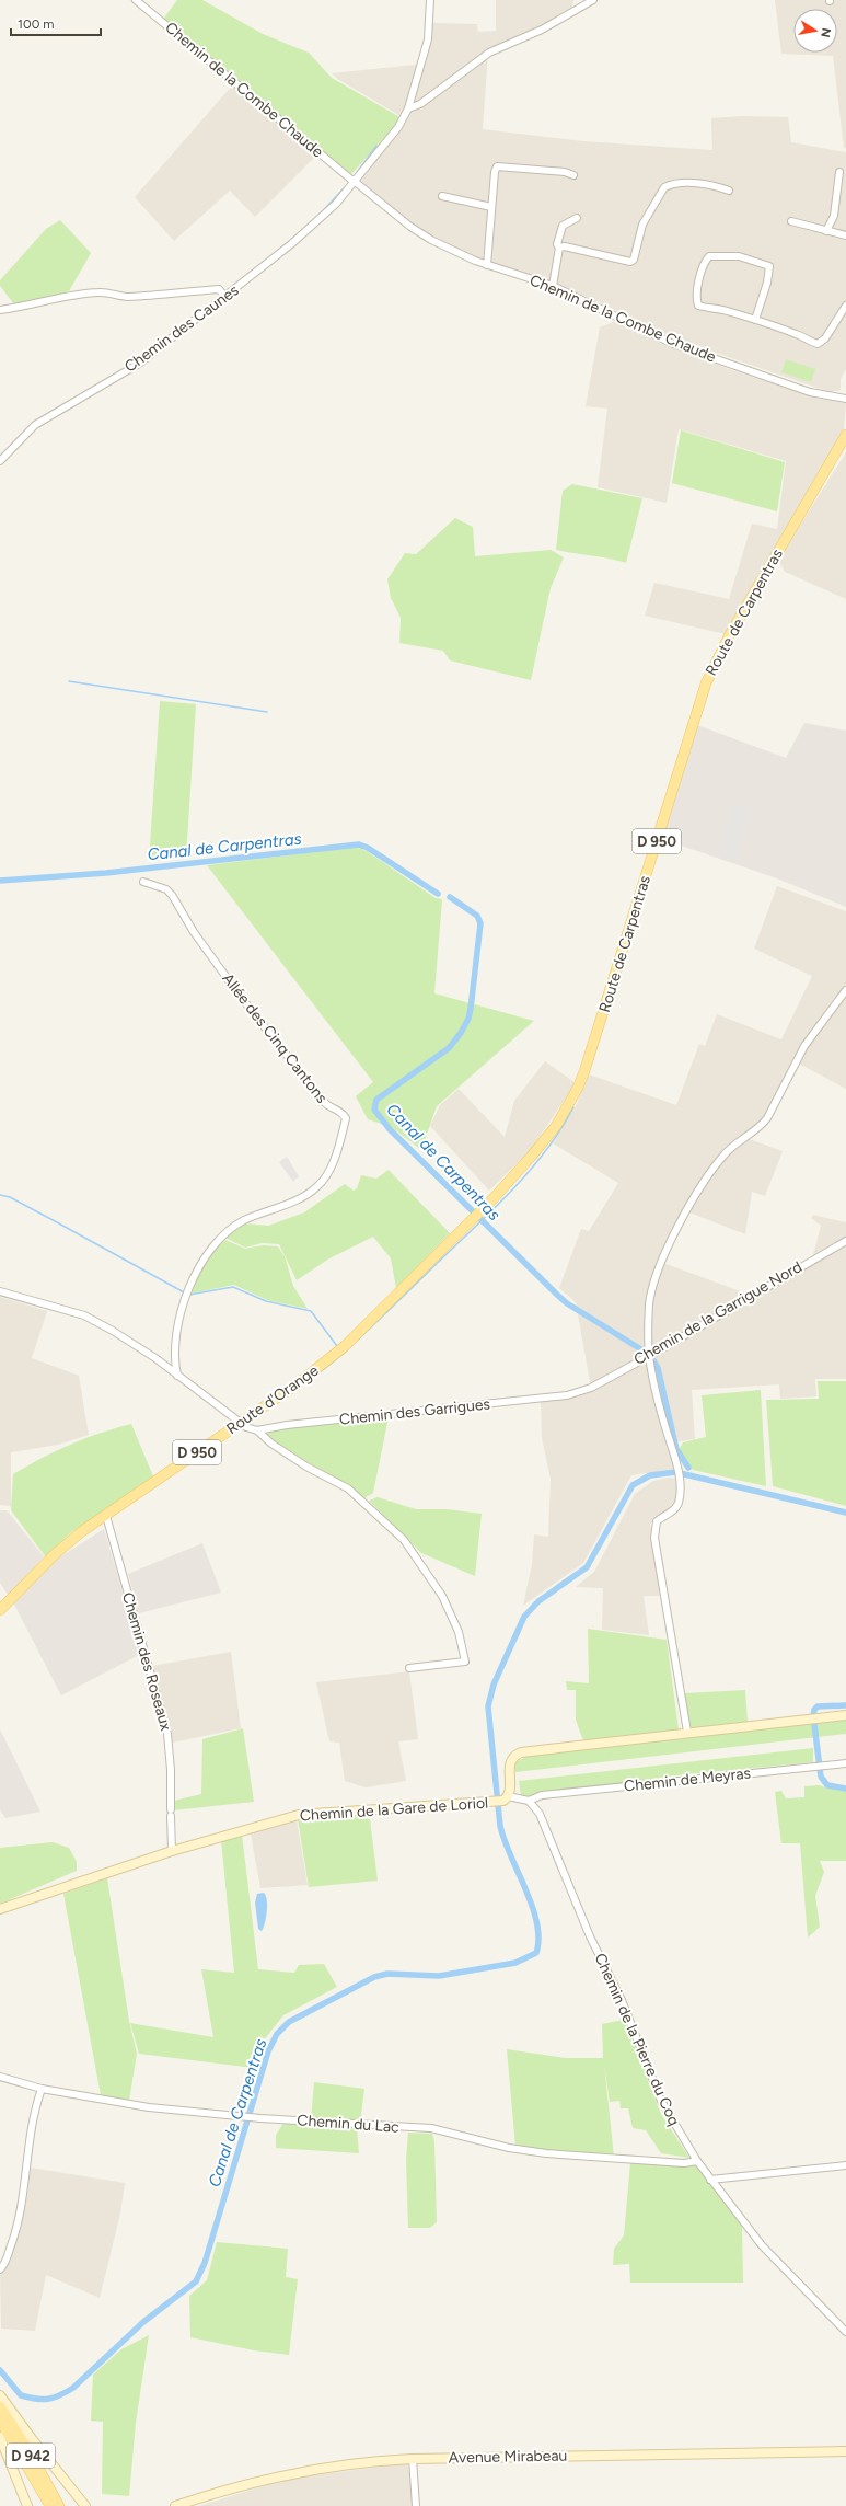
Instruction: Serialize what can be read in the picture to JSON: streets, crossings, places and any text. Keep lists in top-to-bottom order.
{
  "streets": {
    "main road": [
      "Route de Carpentras",
      "D 950",
      "Route d'Orange",
      "Chemin de la Gare de Loriol",
      "D 942",
      "Avenue Mirabeau"
    ],
    "street": [
      "Chemin de la Combe Chaude",
      "Chemin des Caunes",
      "Allée des Cinq Cantons",
      "Chemin de la Garrigue Nord",
      "Chemin des Garrigues",
      "Chemin des Roseaux",
      "Chemin de Meyras",
      "Chemin de la Pierre du Coq",
      "Chemin du Lac"
    ]
  },
  "crossings": [
    ["Chemin de la Combe Chaude", "Chemin des Caunes"],
    ["Route de Carpentras", "Route d'Orange"],
    ["Allée des Cinq Cantons", "Chemin des Garrigues"],
    ["Chemin de la Garrigue Nord", "Chemin des Garrigues"],
    ["Route d'Orange", "Chemin des Garrigues"],
    ["Route d'Orange", "Chemin des Roseaux"],
    ["Chemin des Roseaux", "Chemin de la Gare de Loriol"],
    ["Chemin de Meyras", "Chemin de la Pierre du Coq"],
    ["Chemin de la Pierre du Coq", "Chemin du Lac"]
  ],
  "water": ["Canal de Carpentras"],
  "scale_bar": "100 m",
  "north": "right"
}
